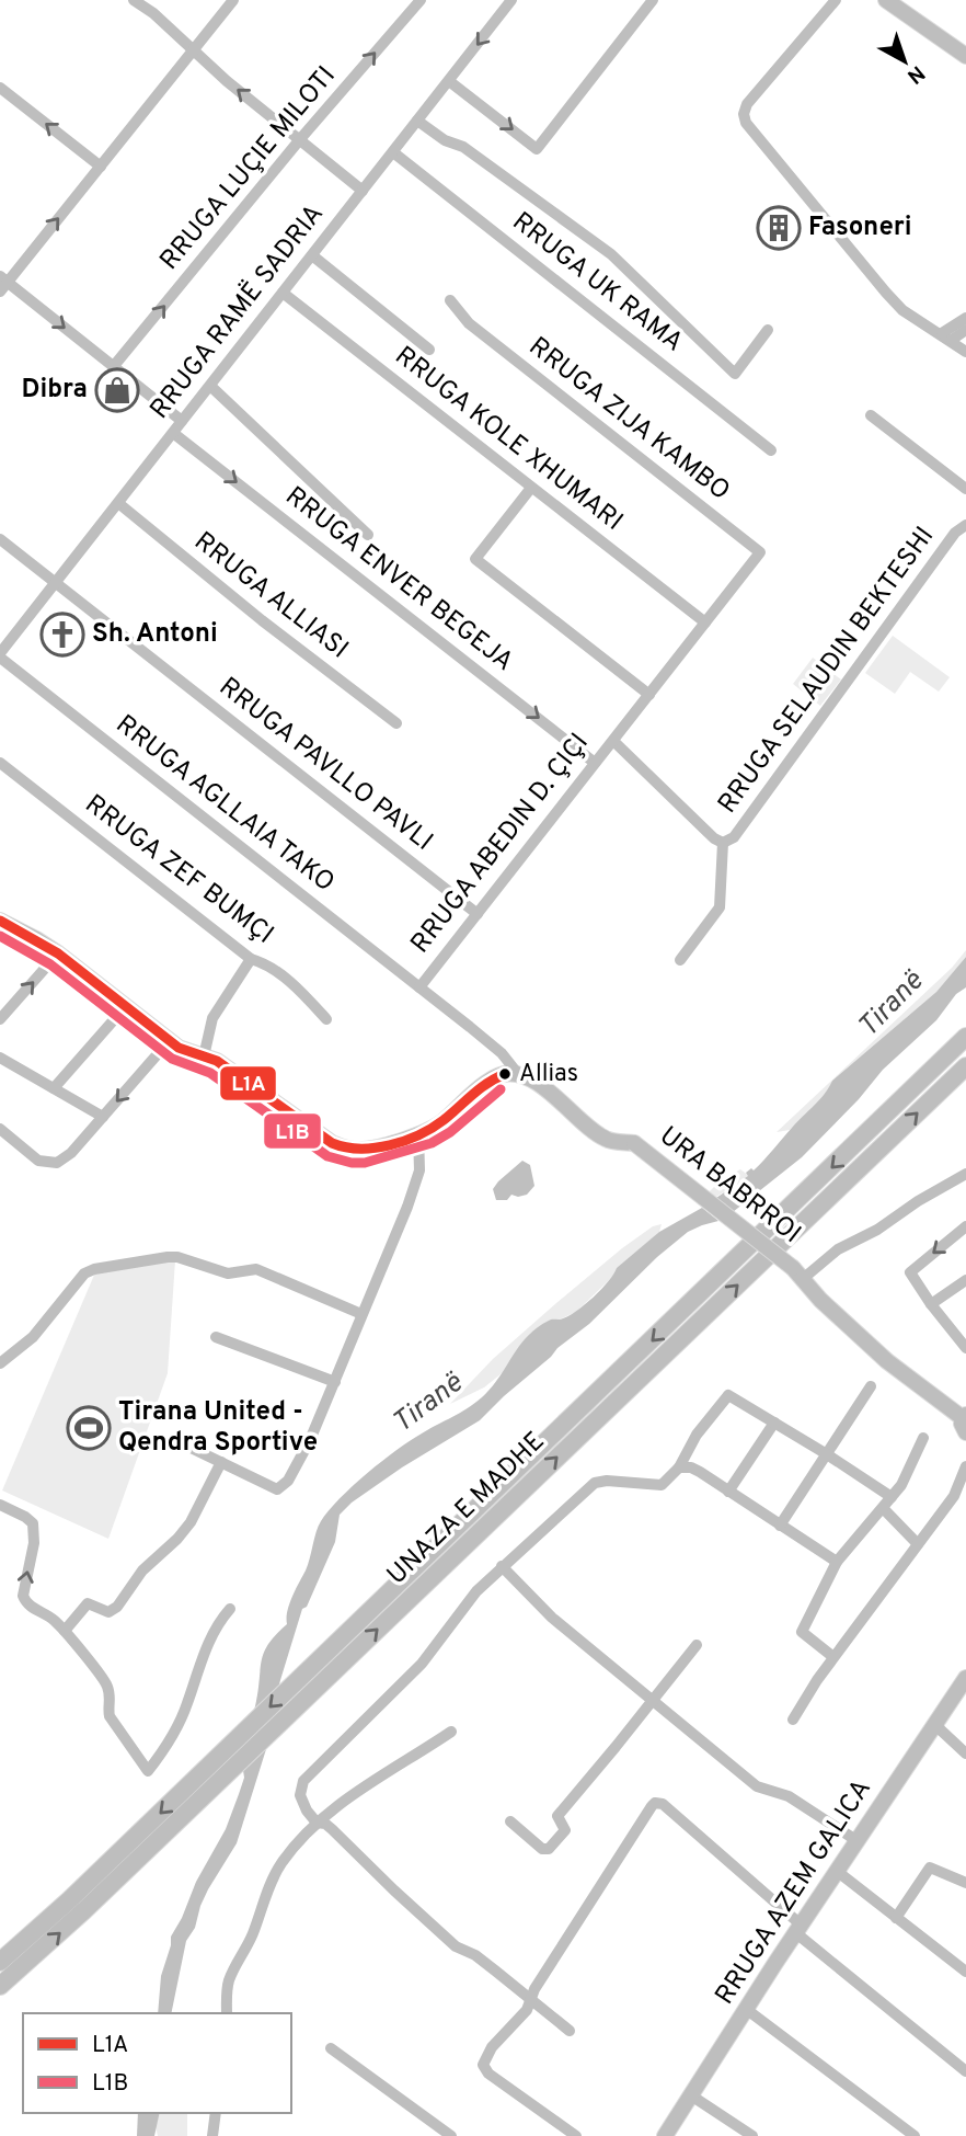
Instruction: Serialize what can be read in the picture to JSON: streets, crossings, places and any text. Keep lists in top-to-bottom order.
{
  "streets": {
    "highway": ["UNAZA E MADHE"],
    "main road": ["RRUGA ABEDIN D. ÇIÇI", "URA BABRROI", "RRUGA AZEM GALICA"],
    "street": [
      "RRUGA LUÇIE MILOTI",
      "RRUGA UK RAMA",
      "RRUGA RAMË SADRIA",
      "RRUGA ZIJA KAMBO",
      "RRUGA KOLE XHUMARI",
      "RRUGA ENVER BEGEJA",
      "RRUGA ALLIASI",
      "RRUGA SELAUDIN BEKTESHI",
      "RRUGA PAVLLO PAVLI",
      "RRUGA AGLLAIA TAKO",
      "RRUGA ZEF BUMÇI"
    ]
  },
  "crossings": [
    ["RRUGA UK RAMA", "RRUGA RAMË SADRIA"],
    ["RRUGA RAMË SADRIA", "RRUGA KOLE XHUMARI"],
    ["RRUGA RAMË SADRIA", "RRUGA ENVER BEGEJA"],
    ["RRUGA RAMË SADRIA", "RRUGA ALLIASI"],
    ["RRUGA RAMË SADRIA", "RRUGA PAVLLO PAVLI"],
    ["RRUGA RAMË SADRIA", "RRUGA AGLLAIA TAKO"],
    ["RRUGA ZIJA KAMBO", "RRUGA ABEDIN D. ÇIÇI"],
    ["RRUGA KOLE XHUMARI", "RRUGA ABEDIN D. ÇIÇI"],
    ["RRUGA ENVER BEGEJA", "RRUGA ABEDIN D. ÇIÇI"],
    ["RRUGA SELAUDIN BEKTESHI", "RRUGA ABEDIN D. ÇIÇI"],
    ["RRUGA PAVLLO PAVLI", "RRUGA ABEDIN D. ÇIÇI"],
    ["RRUGA AGLLAIA TAKO", "RRUGA ABEDIN D. ÇIÇI"],
    ["RRUGA ABEDIN D. ÇIÇI", "URA BABRROI"]
  ],
  "one_way": ["RRUGA LUÇIE MILOTI"],
  "water": ["Tiranë"],
  "places": {
    "building": ["Fasoneri"],
    "shop": ["Dibra"],
    "church": ["Sh. Antoni"],
    "other": ["Allias"],
    "sports": ["Tirana United - Qendra Sportive"]
  },
  "lines": ["transit line L1A", "transit line L1B"],
  "legend": ["L1A", "L1B"],
  "north": "bottom right"
}
